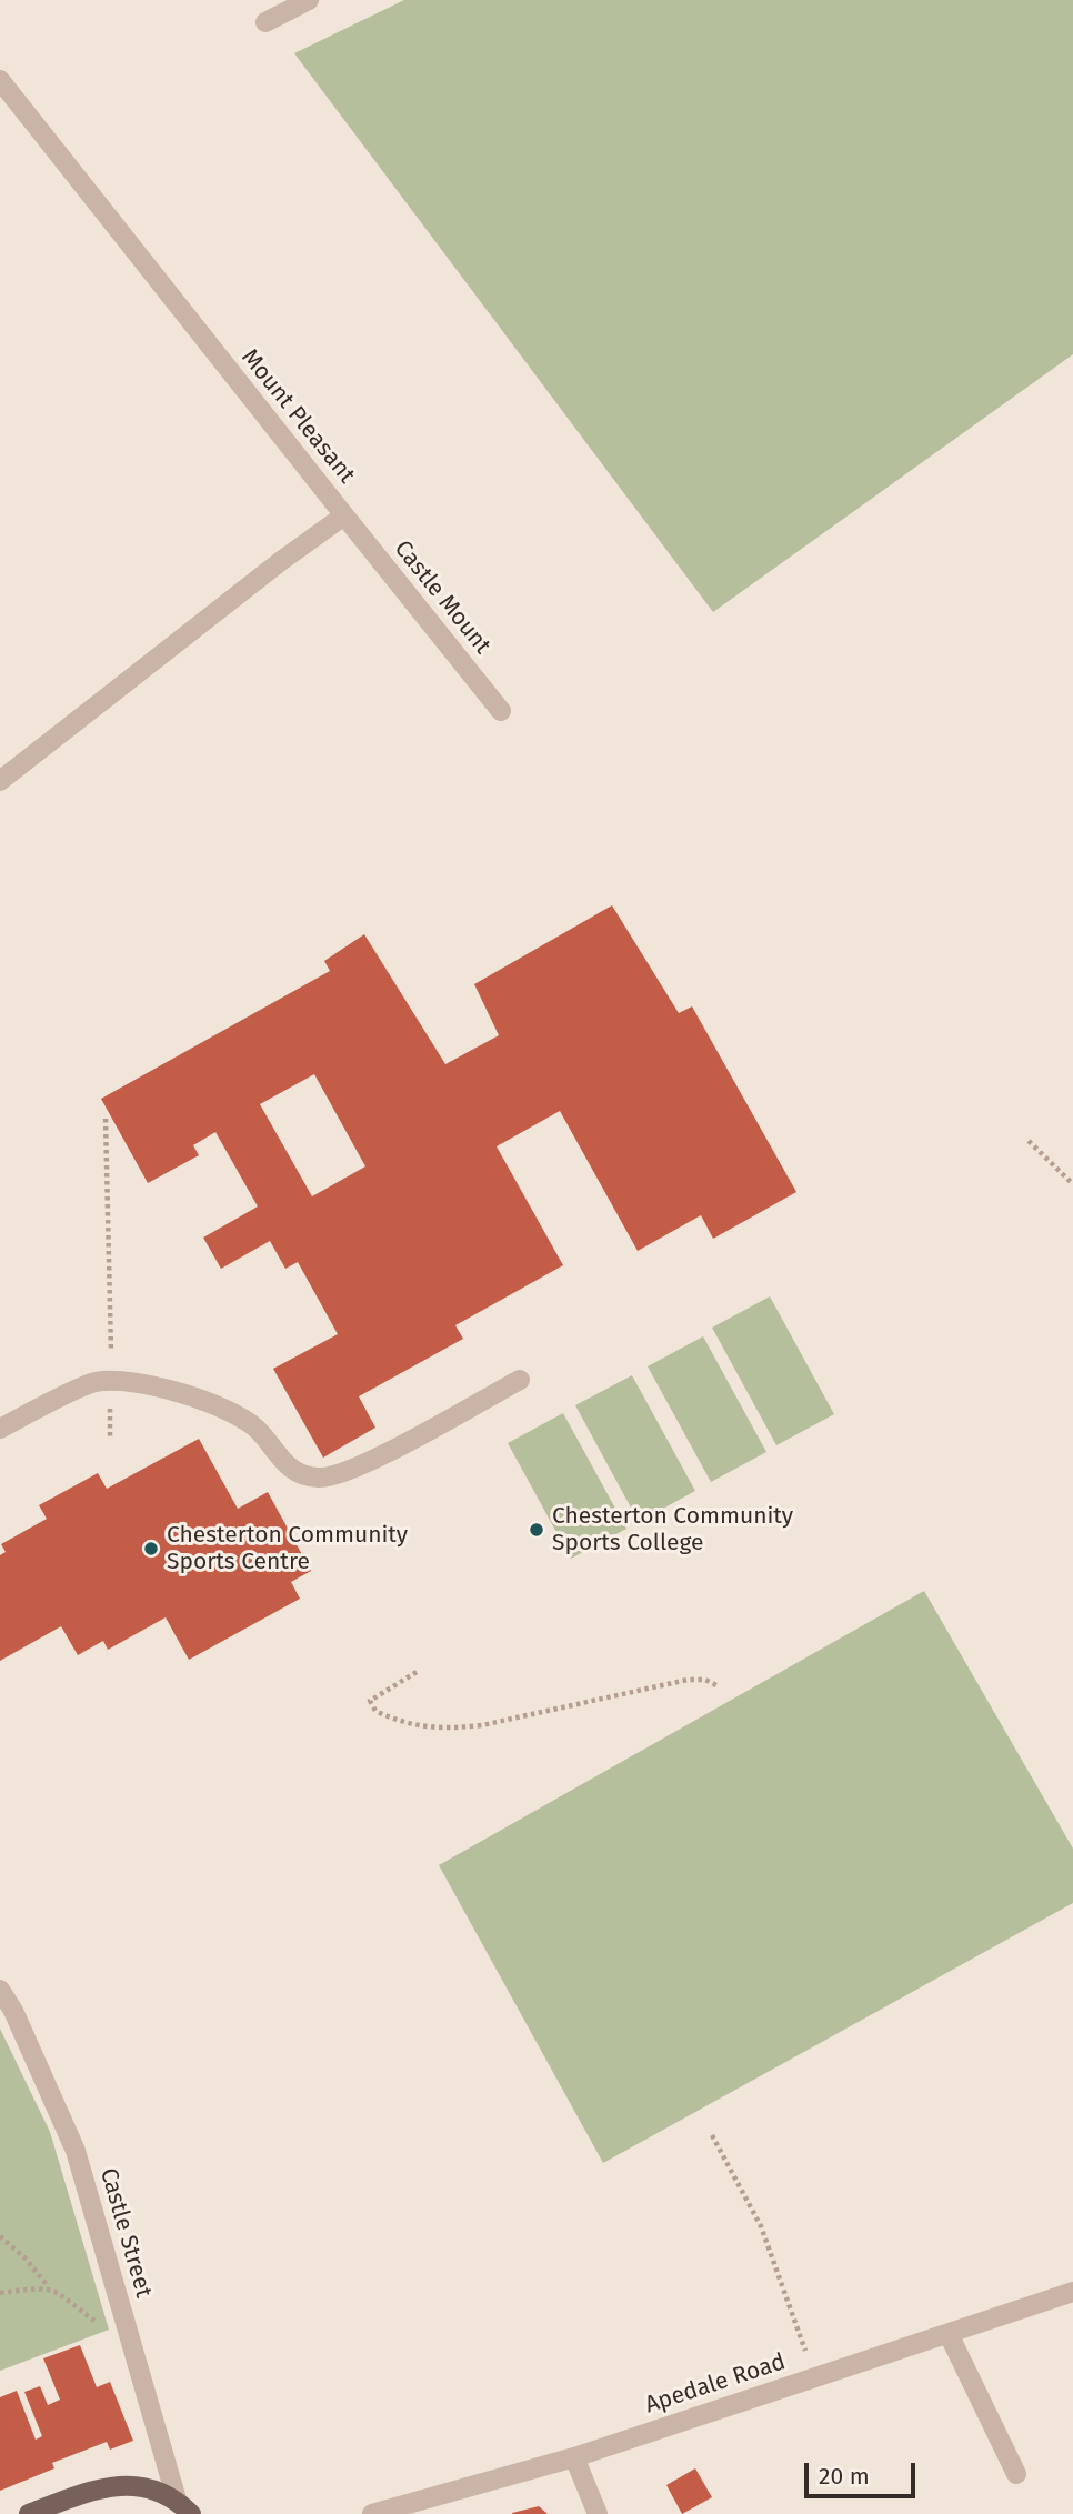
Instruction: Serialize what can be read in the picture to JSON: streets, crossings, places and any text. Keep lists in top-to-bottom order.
{
  "streets": {
    "street": [
      "Mount Pleasant",
      "Castle Mount",
      "Castle Street",
      "Apedale Road"
    ]
  },
  "crossings": [
    ["Mount Pleasant", "Castle Mount"]
  ],
  "places": ["Chesterton Community Sports College", "Chesterton Community Sports Centre"],
  "scale_bar": "20 m"
}
